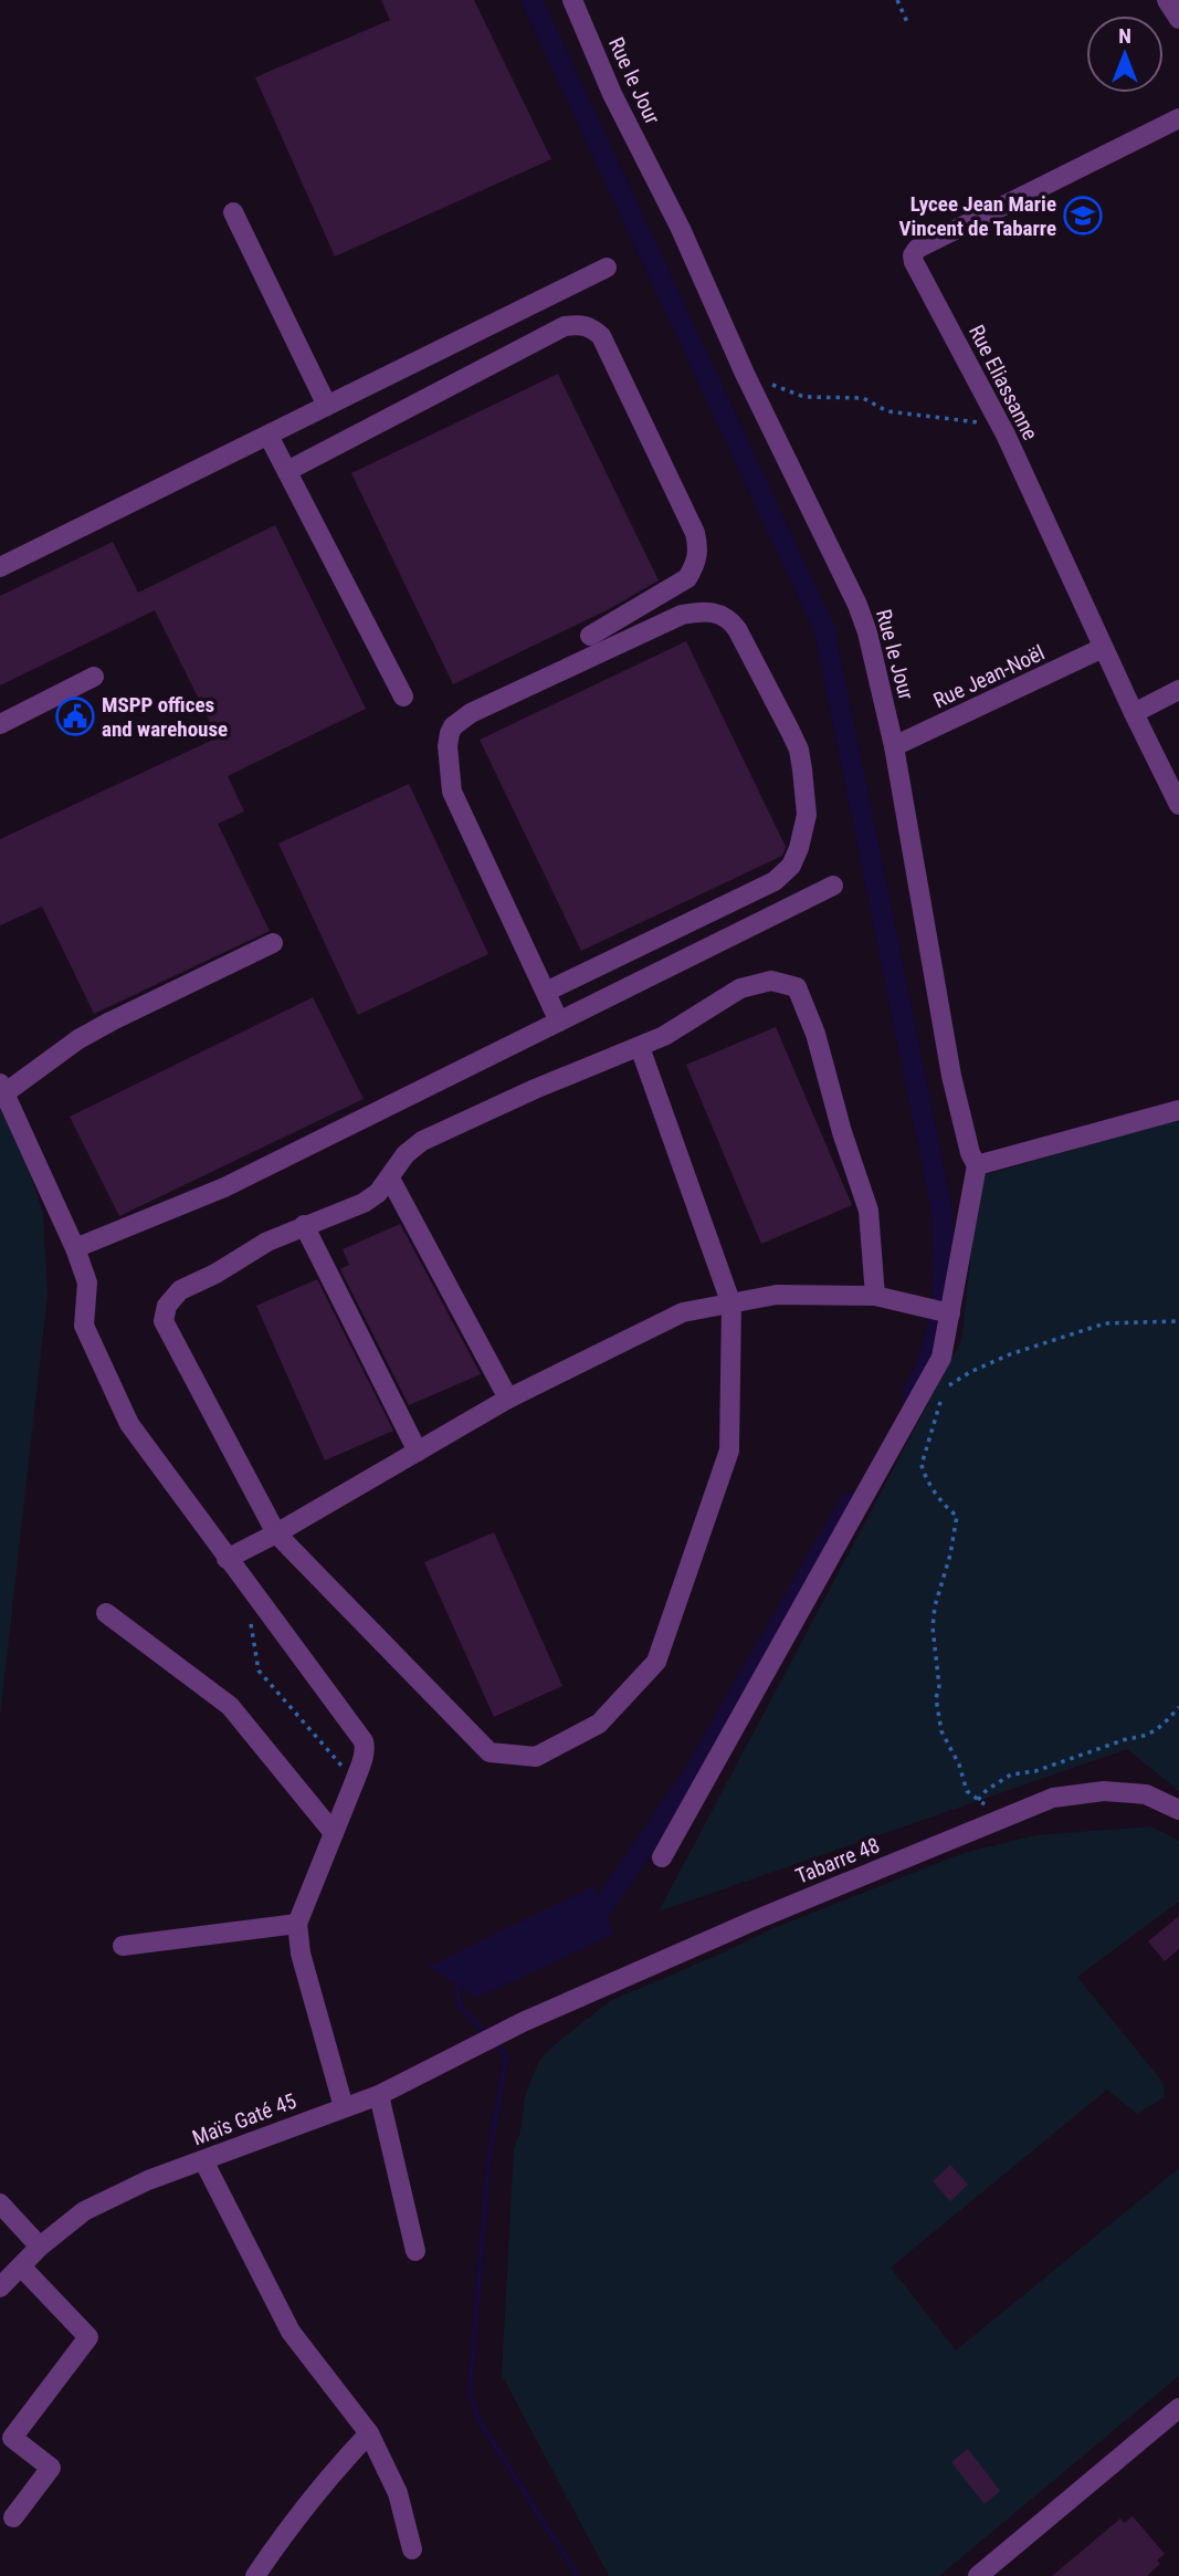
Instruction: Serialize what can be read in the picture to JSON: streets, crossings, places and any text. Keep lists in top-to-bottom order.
{
  "streets": {
    "street": [
      "Rue le Jour",
      "Rue Eliassanne",
      "Rue Jean-Noël",
      "Tabarre 48",
      "Maïs Gaté 45"
    ]
  },
  "crossings": [
    ["Rue le Jour", "Rue Jean-Noël"],
    ["Rue Eliassanne", "Rue Jean-Noël"],
    ["Tabarre 48", "Maïs Gaté 45"]
  ],
  "places": {
    "school or university": ["Lycee Jean Marie Vincent de Tabarre"],
    "public building": ["MSPP offices and warehouse"]
  },
  "north": "top"
}
